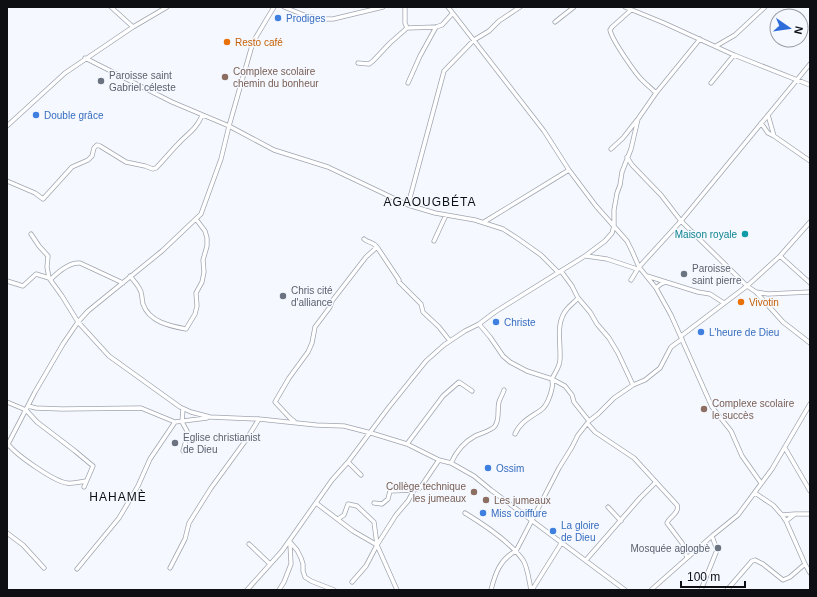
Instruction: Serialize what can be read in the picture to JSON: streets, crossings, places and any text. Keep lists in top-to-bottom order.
{
  "districts": ["AGAOUGBÉTA", "HAHAMÈ"],
  "places": [
    "Prodiges",
    "Resto café",
    "Complexe scolaire chemin du bonheur",
    "Paroisse saint Gabriel céleste",
    "Double grâce",
    "Maison royale",
    "Paroisse saint pierre",
    "Chris cité d'alliance",
    "Vivotin",
    "Christe",
    "L'heure de Dieu",
    "Complexe scolaire le succès",
    "Eglise christianist de Dieu",
    "Ossim",
    "Collège technique les jumeaux",
    "Les jumeaux",
    "Miss coiffure",
    "La gloire de Dieu",
    "Mosquée aglogbè"
  ],
  "scale_bar": "100 m",
  "north": "right"
}
